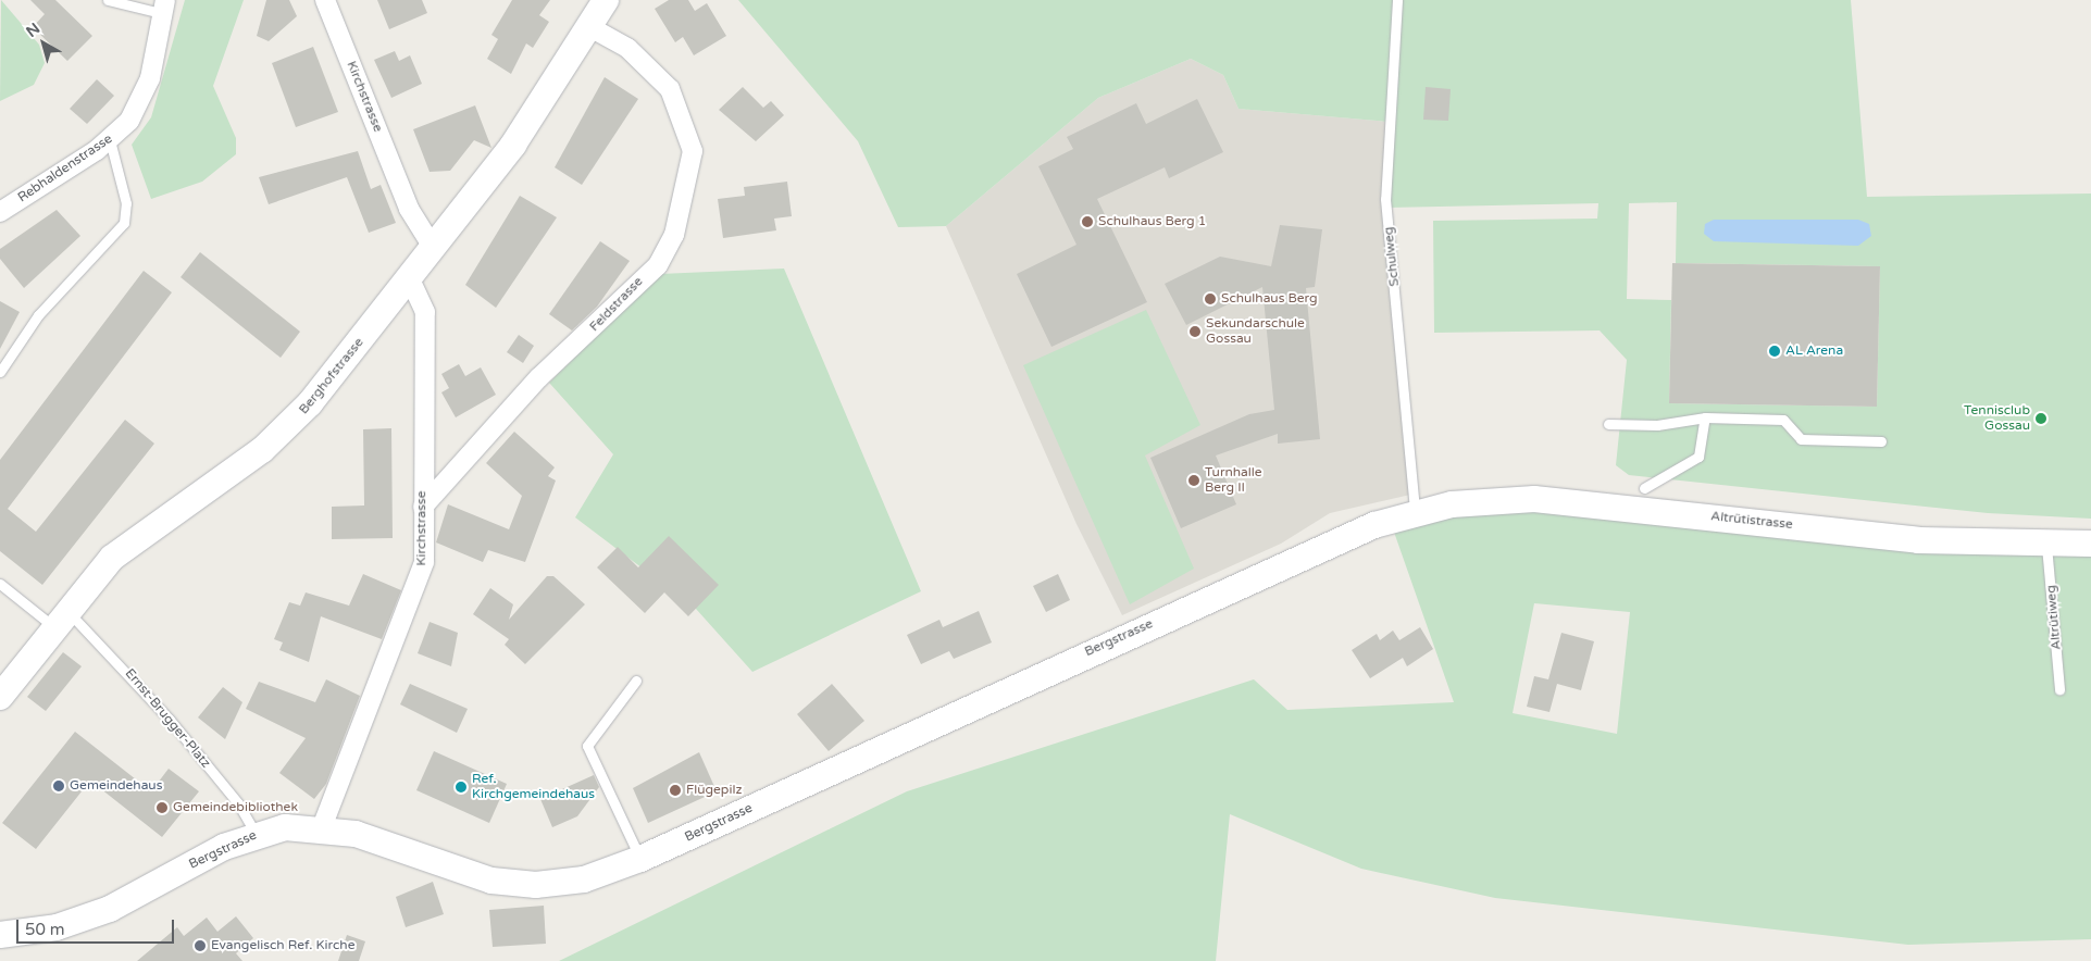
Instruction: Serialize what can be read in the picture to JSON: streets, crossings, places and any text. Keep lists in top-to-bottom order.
{
  "streets": {
    "street": [
      "Kirchstrasse",
      "Rebhaldenstrasse",
      "Feldstrasse",
      "Berghofstrasse",
      "Altrütistrasse",
      "Bergstrasse"
    ],
    "lane": ["Schulweg", "Altrütiweg", "Ernst-Brugger-Platz"]
  },
  "crossings": [
    ["Kirchstrasse", "Feldstrasse"],
    ["Kirchstrasse", "Berghofstrasse"],
    ["Kirchstrasse", "Bergstrasse"],
    ["Schulweg", "Altrütistrasse"],
    ["Schulweg", "Bergstrasse"],
    ["Feldstrasse", "Berghofstrasse"],
    ["Berghofstrasse", "Ernst-Brugger-Platz"],
    ["Altrütistrasse", "Altrütiweg"],
    ["Altrütistrasse", "Bergstrasse"],
    ["Bergstrasse", "Ernst-Brugger-Platz"]
  ],
  "places": [
    "Schulhaus Berg 1",
    "Schulhaus Berg",
    "Sekundarschule Gossau",
    "AL Arena",
    "Tennisclub Gossau",
    "Turnhalle Berg II",
    "Gemeindehaus",
    "Ref. Kirchgemeindehaus",
    "Flügepilz",
    "Gemeindebibliothek",
    "Evangelisch Ref. Kirche"
  ],
  "scale_bar": "50 m",
  "north": "top left"
}
